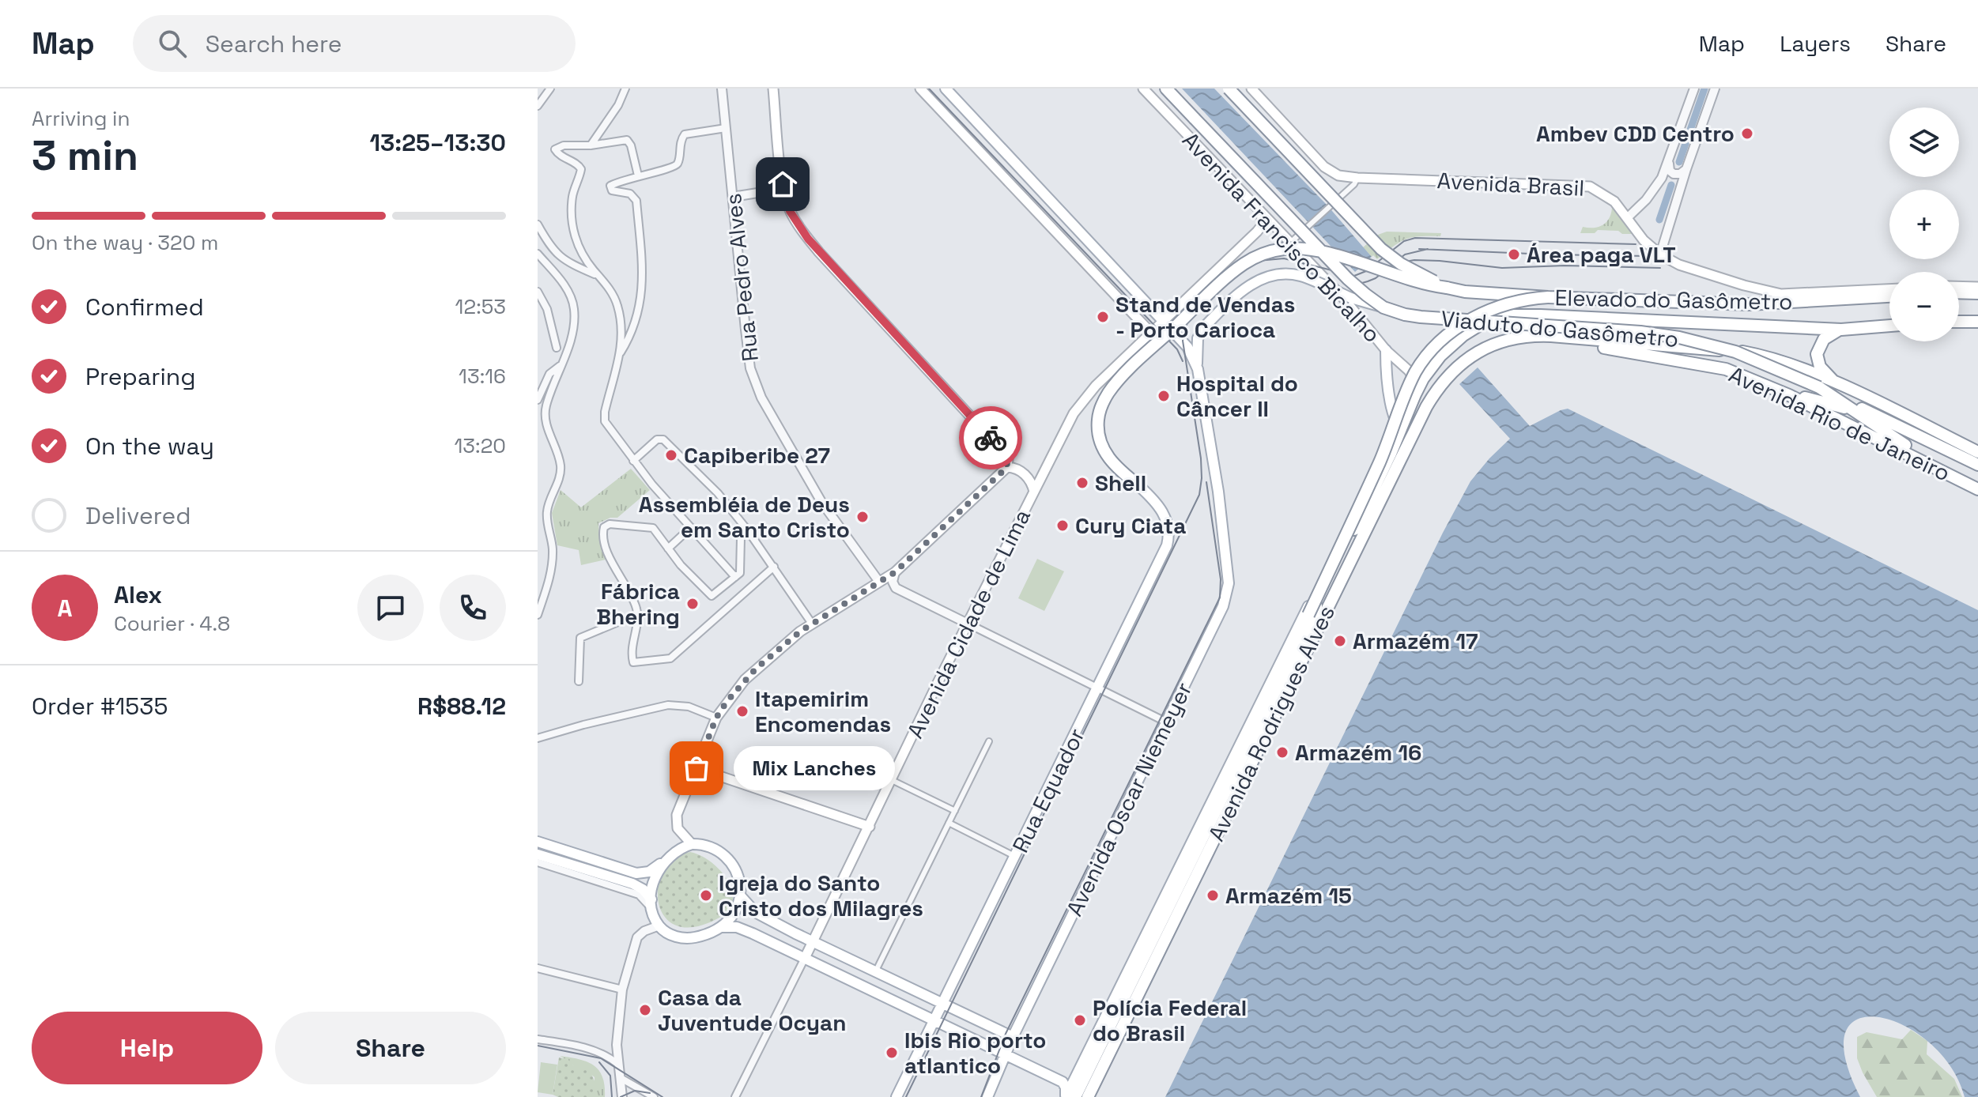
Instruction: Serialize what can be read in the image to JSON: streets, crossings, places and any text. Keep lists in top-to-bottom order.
{
  "streets": {
    "highway": [
      "Avenida Francisco Bicalho",
      "Elevado do Gasômetro",
      "Viaduto do Gasômetro",
      "Avenida Rio de Janeiro",
      "Avenida Rodrigues Alves"
    ],
    "main road": [
      "Avenida Brasil",
      "Avenida Cidade de Lima",
      "Rua Equador",
      "Avenida Oscar Niemeyer"
    ],
    "street": ["Rua Pedro Alves"]
  },
  "crossings": [
    ["Avenida Francisco Bicalho", "Viaduto do Gasômetro"],
    ["Avenida Francisco Bicalho", "Avenida Cidade de Lima"],
    ["Avenida Francisco Bicalho", "Avenida Rodrigues Alves"],
    ["Elevado do Gasômetro", "Rua Equador"],
    ["Avenida Rio de Janeiro", "Avenida Rodrigues Alves"]
  ],
  "places": [
    "Ambev CDD Centro",
    "Área paga VLT",
    "Stand de Vendas - Porto Carioca",
    "Hospital do Câncer II",
    "Capiberibe 27",
    "Shell",
    "Assembléia de Deus em Santo Cristo",
    "Cury Ciata",
    "Fábrica Bhering",
    "Armazém 17",
    "Itapemirim Encomendas",
    "Armazém 16",
    "Mix Lanches",
    "Igreja do Santo Cristo dos Milagres",
    "Armazém 15",
    "Casa da Juventude Ocyan",
    "Polícia Federal do Brasil",
    "Ibis Rio porto atlantico"
  ],
  "page": {
    "header": "Map",
    "search": "Search here",
    "nav": ["Map", "Layers", "Share"],
    "heading": ["3 min", "Arriving in", "13:25–13:30"],
    "panel": [
      "Alex",
      "Courier · 4.8",
      "Order #1535",
      "R$88.12"
    ],
    "map_buttons": ["+", "−"],
    "bar": "On the way · 320 m",
    "list": [
      ["Confirmed", "12:53"],
      ["Preparing", "13:16"],
      ["On the way", "13:20"],
      "Delivered"
    ],
    "round": "A",
    "bubble": "Mix Lanches",
    "buttons": ["Help", "Share"]
  }
}
